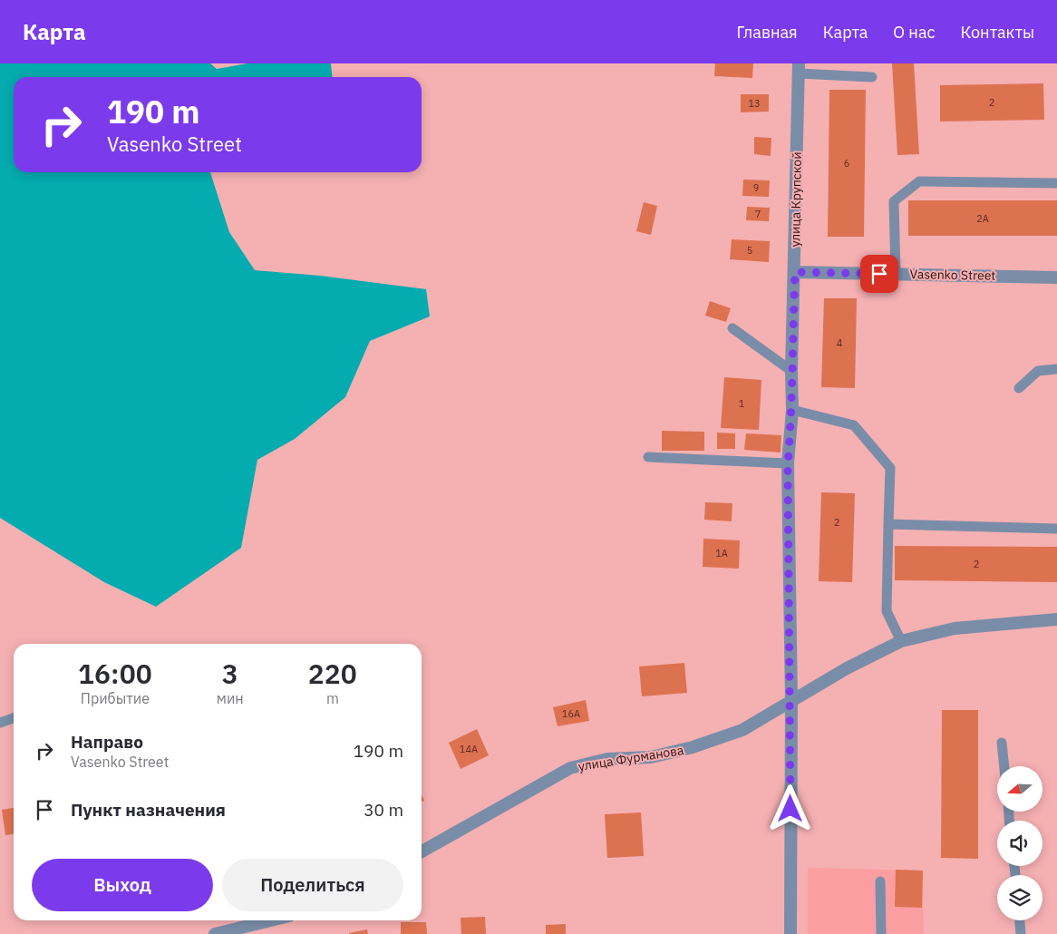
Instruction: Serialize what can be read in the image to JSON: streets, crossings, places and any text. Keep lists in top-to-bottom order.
{
  "streets": {
    "street": ["улица Крупской", "Vasenko Street", "улица Фурманова"]
  },
  "crossings": [
    ["улица Крупской", "Vasenko Street"],
    ["улица Крупской", "улица Фурманова"]
  ],
  "house_numbers": [
    "2",
    "13",
    "6",
    "9",
    "7",
    "2А",
    "5",
    "4",
    "1",
    "2",
    "1А",
    "2",
    "16А",
    "14А"
  ],
  "north": "left",
  "page": {
    "header": "Карта",
    "nav": [
      "Главная",
      "Карта",
      "О нас",
      "Контакты"
    ],
    "turn": ["190 m", "Vasenko Street"],
    "eta": [
      "16:00",
      "Прибытие",
      "3",
      "мин",
      "220",
      "m"
    ],
    "list": [
      {
        "name": "Направо",
        "note": "Vasenko Street",
        "value": "190 m"
      },
      {
        "name": "Пункт назначения",
        "value": "30 m"
      }
    ],
    "buttons": ["Выход", "Поделиться"]
  }
}
